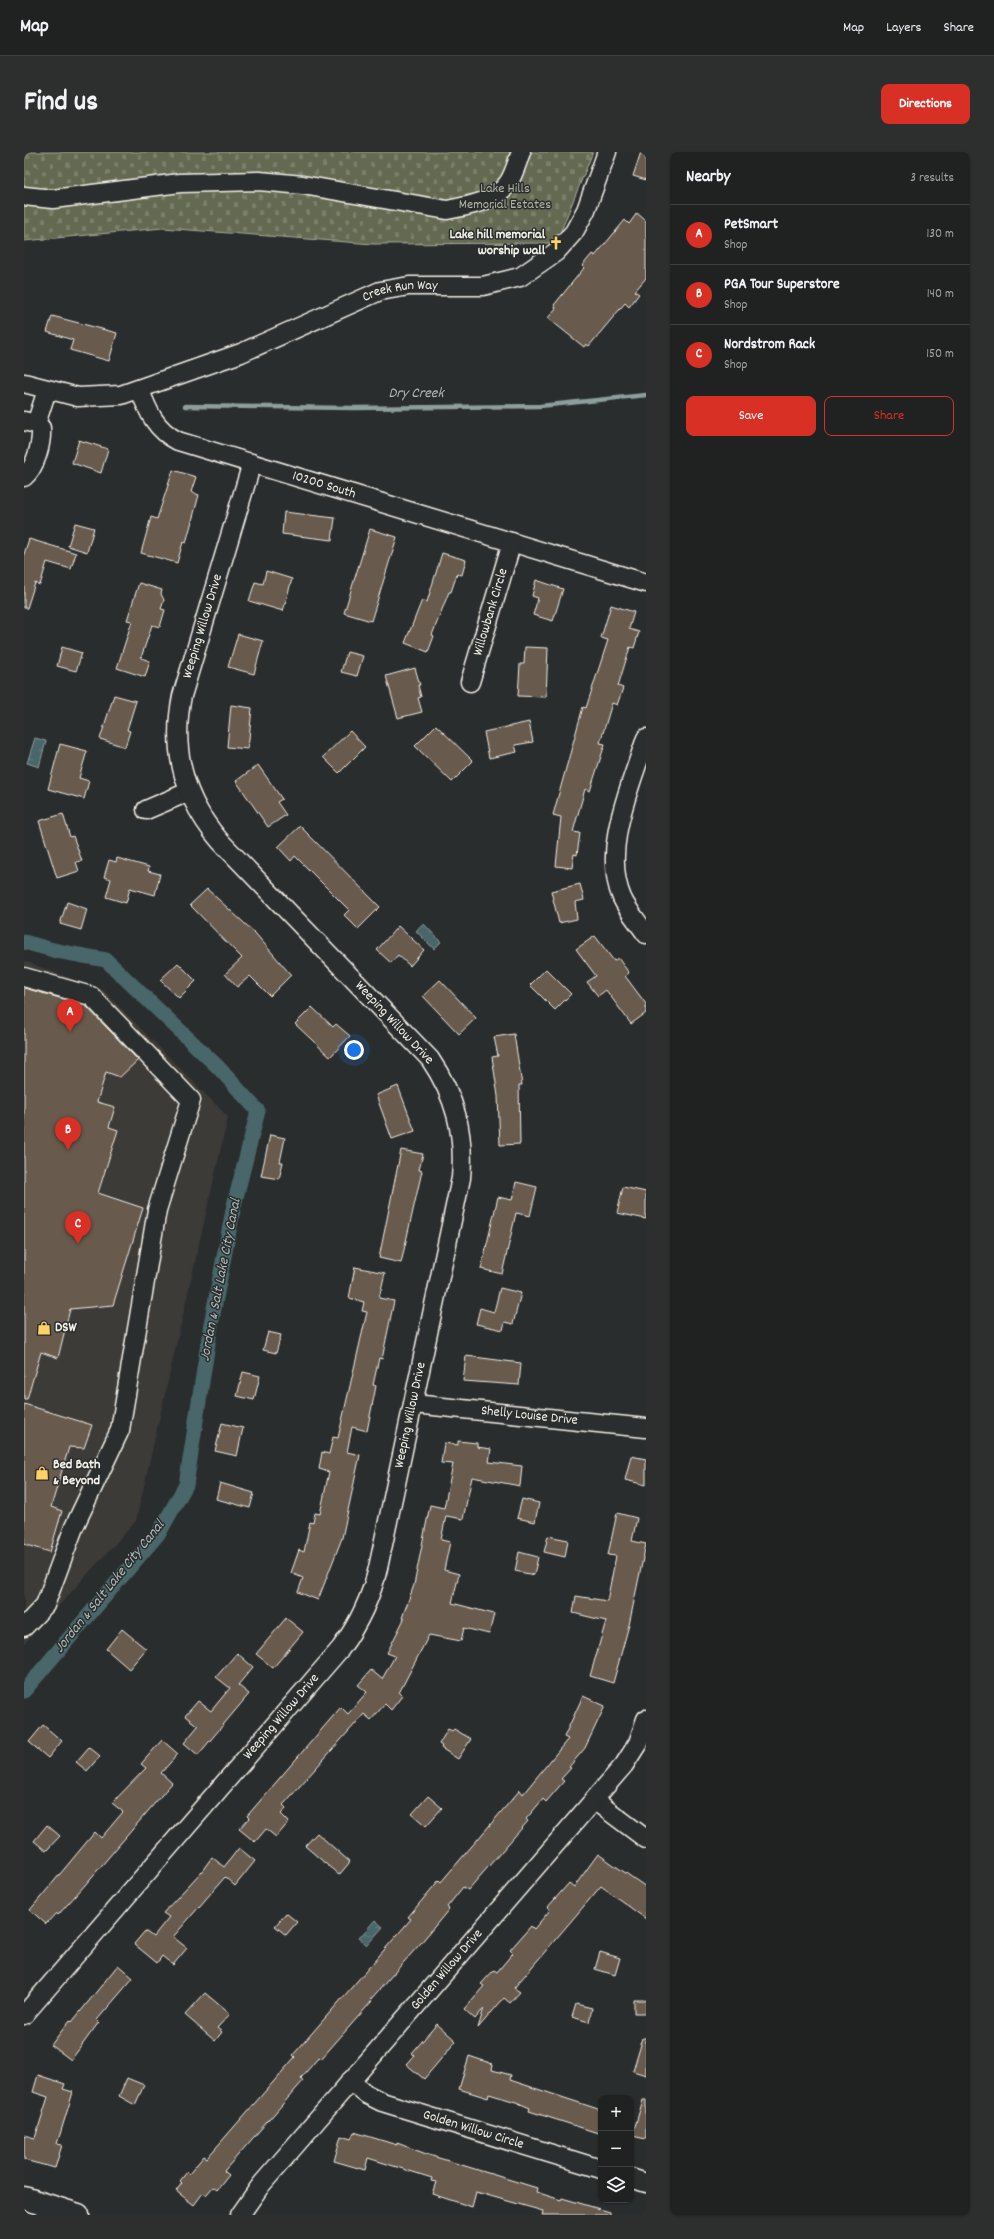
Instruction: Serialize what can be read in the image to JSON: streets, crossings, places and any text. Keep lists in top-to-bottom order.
{
  "streets": {
    "street": [
      "Creek Run Way",
      "10200 South",
      "Willowbank Circle",
      "Weeping Willow Drive",
      "Shelly Louise Drive",
      "Golden Willow Drive",
      "Golden Willow Circle"
    ]
  },
  "crossings": [
    ["Creek Run Way", "10200 South"],
    ["10200 South", "Willowbank Circle"],
    ["10200 South", "Weeping Willow Drive"],
    ["Weeping Willow Drive", "Shelly Louise Drive"],
    ["Golden Willow Drive", "Golden Willow Circle"]
  ],
  "water": ["Dry Creek", "Jordan & Salt Lake City Canal"],
  "parks": ["Lake Hills Memorial Estates"],
  "places": {
    "church": ["Lake hill memorial worship wall"],
    "shop": ["DSW", "Bed Bath & Beyond"]
  },
  "page": {
    "header": "Map",
    "nav": ["Map", "Layers", "Share"],
    "title": "Find us",
    "buttons": [
      "Directions",
      ["Save", "Share"]
    ],
    "heading": ["Nearby", "3 results"],
    "list": [
      {
        "mark": "A",
        "name": "PetSmart",
        "note": "Shop",
        "value": "130 m"
      },
      {
        "mark": "B",
        "name": "PGA Tour Superstore",
        "note": "Shop",
        "value": "140 m"
      },
      {
        "mark": "C",
        "name": "Nordstrom Rack",
        "note": "Shop",
        "value": "150 m"
      }
    ],
    "pins": ["A", "B", "C"],
    "map_buttons": ["+", "−"]
  }
}
